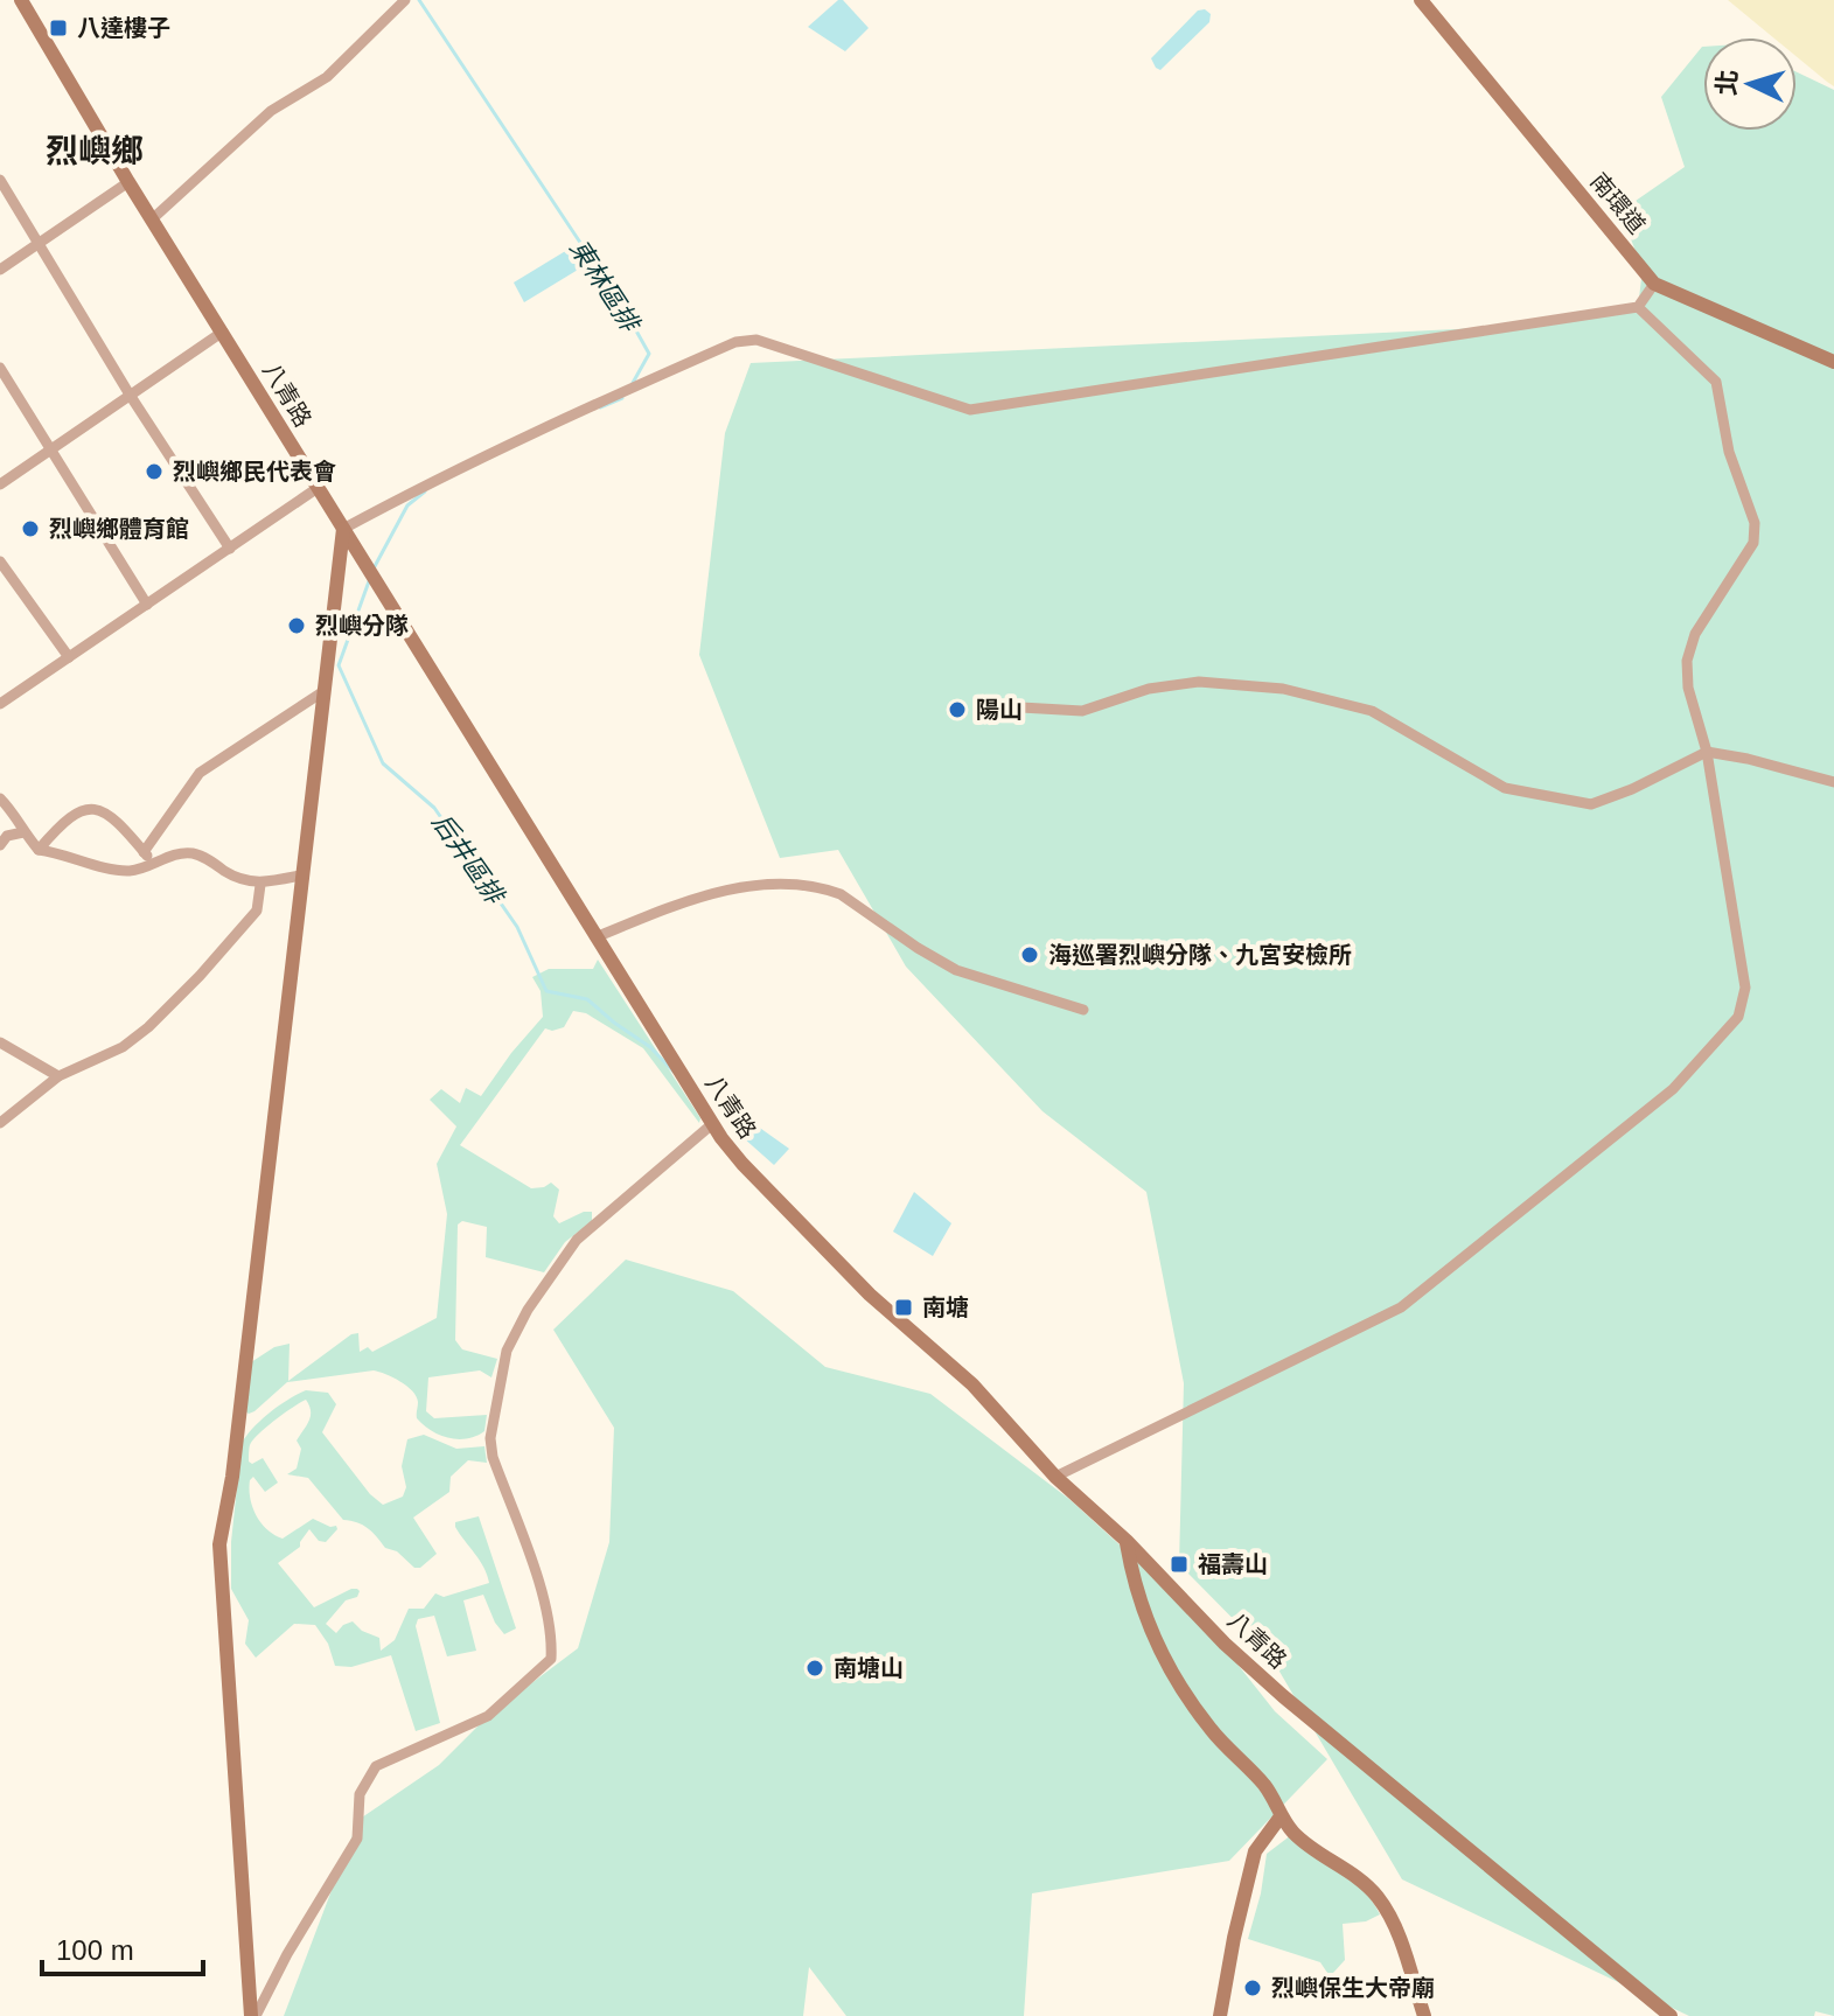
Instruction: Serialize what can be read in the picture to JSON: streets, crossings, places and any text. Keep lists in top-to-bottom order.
{
  "streets": {
    "street": ["南環道", "八青路"]
  },
  "districts": ["烈嶼鄉"],
  "water": ["東林區排", "后井區排"],
  "places": {
    "transit": ["八達樓子", "南塘", "福壽山"],
    "other": [
      "烈嶼鄉民代表會",
      "烈嶼鄉體育館",
      "烈嶼分隊",
      "陽山",
      "海巡署烈嶼分隊、九宮安檢所",
      "南塘山",
      "烈嶼保生大帝廟"
    ]
  },
  "scale_bar": "100 m",
  "north": "left"
}
